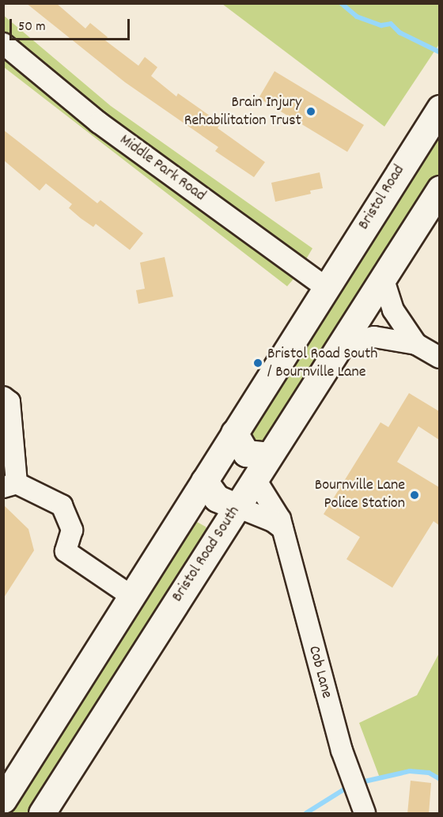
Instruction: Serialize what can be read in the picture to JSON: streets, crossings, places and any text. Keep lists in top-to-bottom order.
{
  "streets": {
    "highway": ["Bristol Road", "Bristol Road South"],
    "street": ["Middle Park Road", "Cob Lane"]
  },
  "crossings": [
    ["Middle Park Road", "Bristol Road"],
    ["Bristol Road South", "Cob Lane"]
  ],
  "places": ["Brain Injury Rehabilitation Trust", "Bristol Road South / Bournville Lane", "Bournville Lane Police Station"],
  "scale_bar": "50 m"
}
